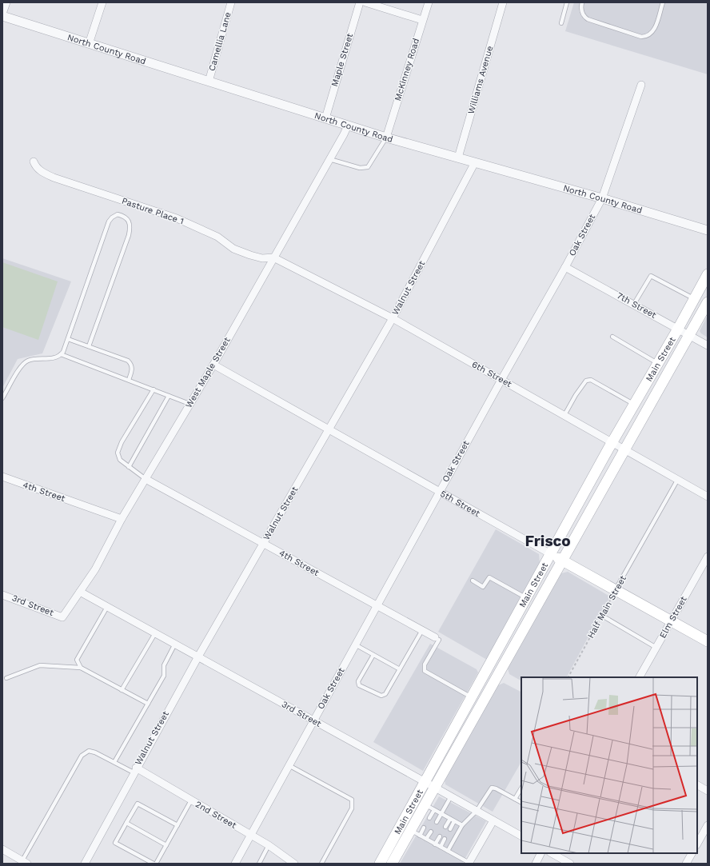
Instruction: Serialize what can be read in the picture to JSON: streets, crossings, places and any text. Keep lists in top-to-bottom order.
{
  "streets": {
    "main road": ["Main Street", "5th Street"],
    "street": [
      "Camellia Lane",
      "North County Road",
      "Maple Street",
      "McKinney Road",
      "Williams Avenue",
      "Pasture Place 1",
      "Oak Street",
      "Walnut Street",
      "7th Street",
      "West Maple Street",
      "6th Street",
      "4th Street",
      "3rd Street",
      "Elm Street",
      "2nd Street"
    ],
    "lane": ["Half Main Street"]
  },
  "crossings": [
    ["Camellia Lane", "North County Road"],
    ["North County Road", "Maple Street"],
    ["North County Road", "McKinney Road"],
    ["North County Road", "Williams Avenue"],
    ["North County Road", "Oak Street"],
    ["North County Road", "Walnut Street"],
    ["North County Road", "West Maple Street"],
    ["Pasture Place 1", "West Maple Street"],
    ["Pasture Place 1", "6th Street"],
    ["Oak Street", "7th Street"],
    ["Oak Street", "6th Street"],
    ["Oak Street", "4th Street"],
    ["Oak Street", "5th Street"],
    ["Oak Street", "3rd Street"],
    ["Oak Street", "2nd Street"],
    ["Walnut Street", "6th Street"],
    ["Walnut Street", "4th Street"],
    ["Walnut Street", "5th Street"],
    ["Walnut Street", "3rd Street"],
    ["Walnut Street", "2nd Street"],
    ["7th Street", "Main Street"],
    ["Main Street", "6th Street"],
    ["Main Street", "5th Street"],
    ["Main Street", "3rd Street"],
    ["West Maple Street", "6th Street"],
    ["West Maple Street", "4th Street"],
    ["West Maple Street", "5th Street"],
    ["West Maple Street", "3rd Street"],
    ["6th Street", "Half Main Street"],
    ["5th Street", "Half Main Street"],
    ["5th Street", "Elm Street"]
  ],
  "districts": ["Frisco"]
}
